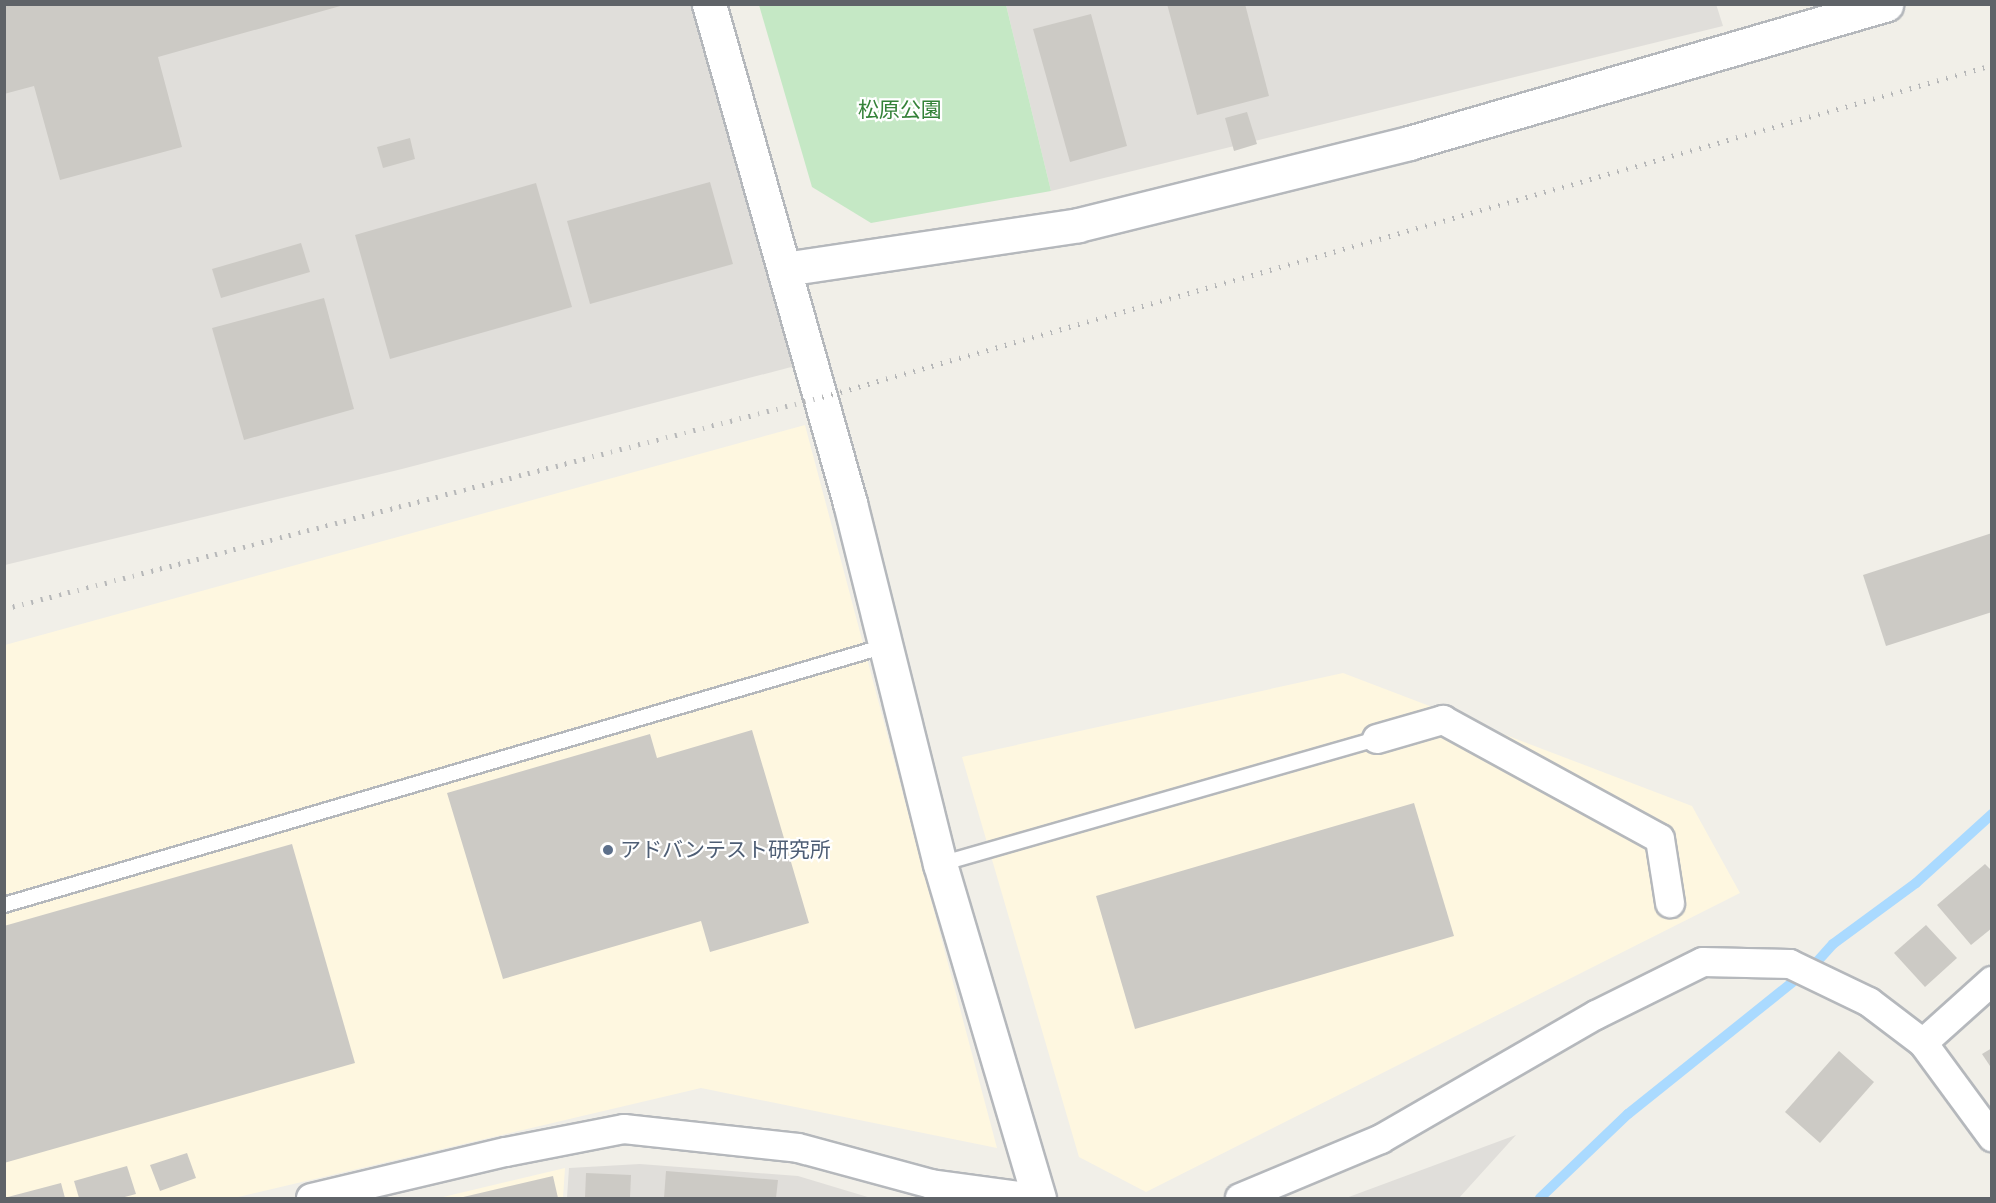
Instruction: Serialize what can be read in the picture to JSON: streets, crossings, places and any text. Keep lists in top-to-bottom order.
{
  "parks": ["松原公園"],
  "places": ["アドバンテスト研究所"]
}
